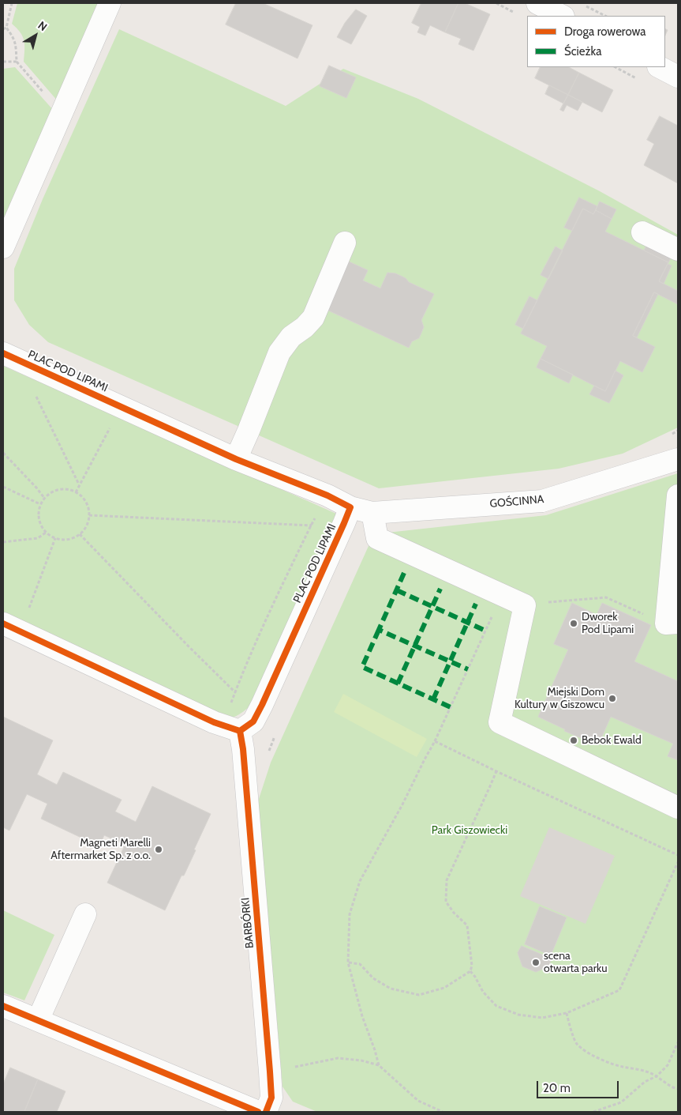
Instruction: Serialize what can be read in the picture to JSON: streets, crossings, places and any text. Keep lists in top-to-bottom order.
{
  "streets": {
    "street": ["PLAC POD LIPAMI", "GOŚCINNA", "BARBÓRKI"]
  },
  "crossings": [
    ["PLAC POD LIPAMI", "GOŚCINNA"],
    ["PLAC POD LIPAMI", "BARBÓRKI"]
  ],
  "parks": ["Park Giszowiecki"],
  "places": [
    "Dworek Pod Lipami",
    "Miejski Dom Kultury w Giszowcu",
    "Bebok Ewald",
    "Magneti Marelli Aftermarket Sp. z o.o.",
    "scena otwarta parku"
  ],
  "legend": ["Droga rowerowa", "Ścieżka"],
  "scale_bar": "20 m",
  "north": "top right"
}
